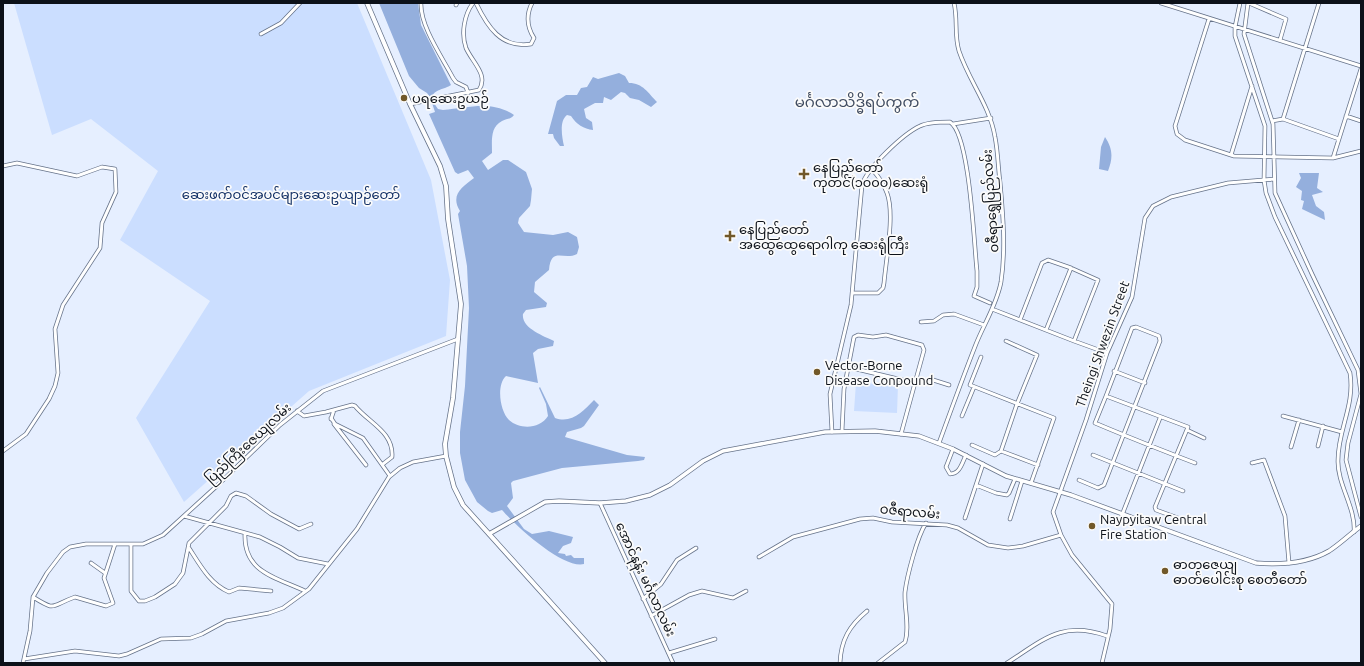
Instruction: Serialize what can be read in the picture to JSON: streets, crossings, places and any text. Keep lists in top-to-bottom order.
{
  "streets": {
    "street": [
      "ဝဇီရာရွှေပြည်လမ်း",
      "Theingi Shwezin Street",
      "ပြည်ကြီးဇေယျလမ်း",
      "ဝဇီရာလမ်း",
      "အောင်နန်း မင်္ဂလာလမ်း"
    ]
  },
  "districts": ["မင်္ဂလာသိဒ္ဓိရပ်ကွက်"],
  "parks": ["ဆေးဖက်ဝင်အပင်များဆေးဥယျာဉ်တော်"],
  "places": {
    "other": [
      "ပရဆေးဥယဉ်",
      "Vector-Borne Disease Conpound",
      "Naypyitaw Central Fire Station",
      "ဓာတုဇေယျ ဓာတ်ပေါင်းစု စေတီတော်"
    ],
    "health": ["နေပြည်တော် ကုတင်(၁၀၀၀)ဆေးရုံ", "နေပြည်တော် အထွေထွေရောဂါကု ဆေးရုံကြီး"]
  }
}
